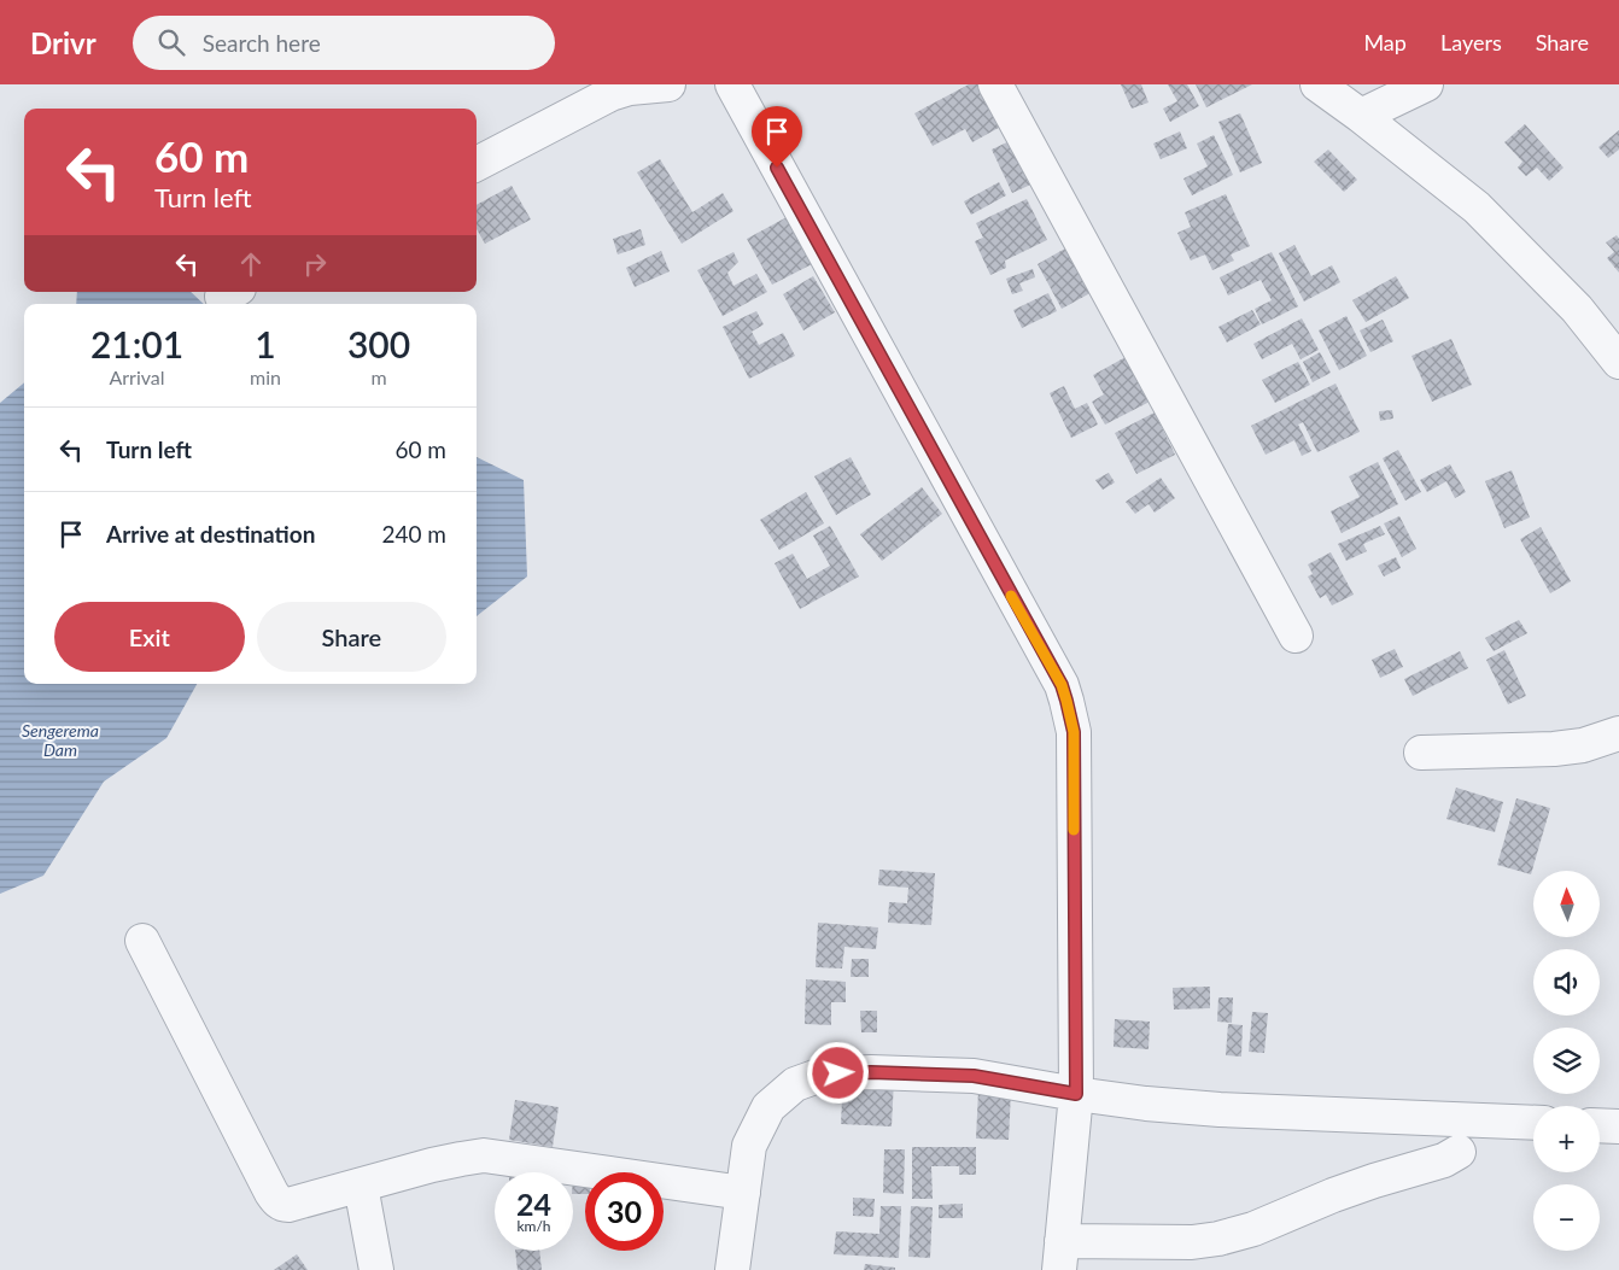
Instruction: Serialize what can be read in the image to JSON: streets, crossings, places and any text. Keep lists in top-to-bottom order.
{
  "water": ["Sengerema Dam"],
  "north": "top",
  "page": {
    "header": "Drivr",
    "search": "Search here",
    "nav": ["Map", "Layers", "Share"],
    "turn": ["60 m", "Turn left"],
    "eta": [
      "21:01",
      "Arrival",
      "1",
      "min",
      "300",
      "m"
    ],
    "list": [
      {
        "name": "Turn left",
        "value": "60 m"
      },
      {
        "name": "Arrive at destination",
        "value": "240 m"
      }
    ],
    "buttons": ["Exit", "Share"],
    "map_buttons": ["+", "−"],
    "speed": "24 km/h",
    "limit": "30"
  }
}
